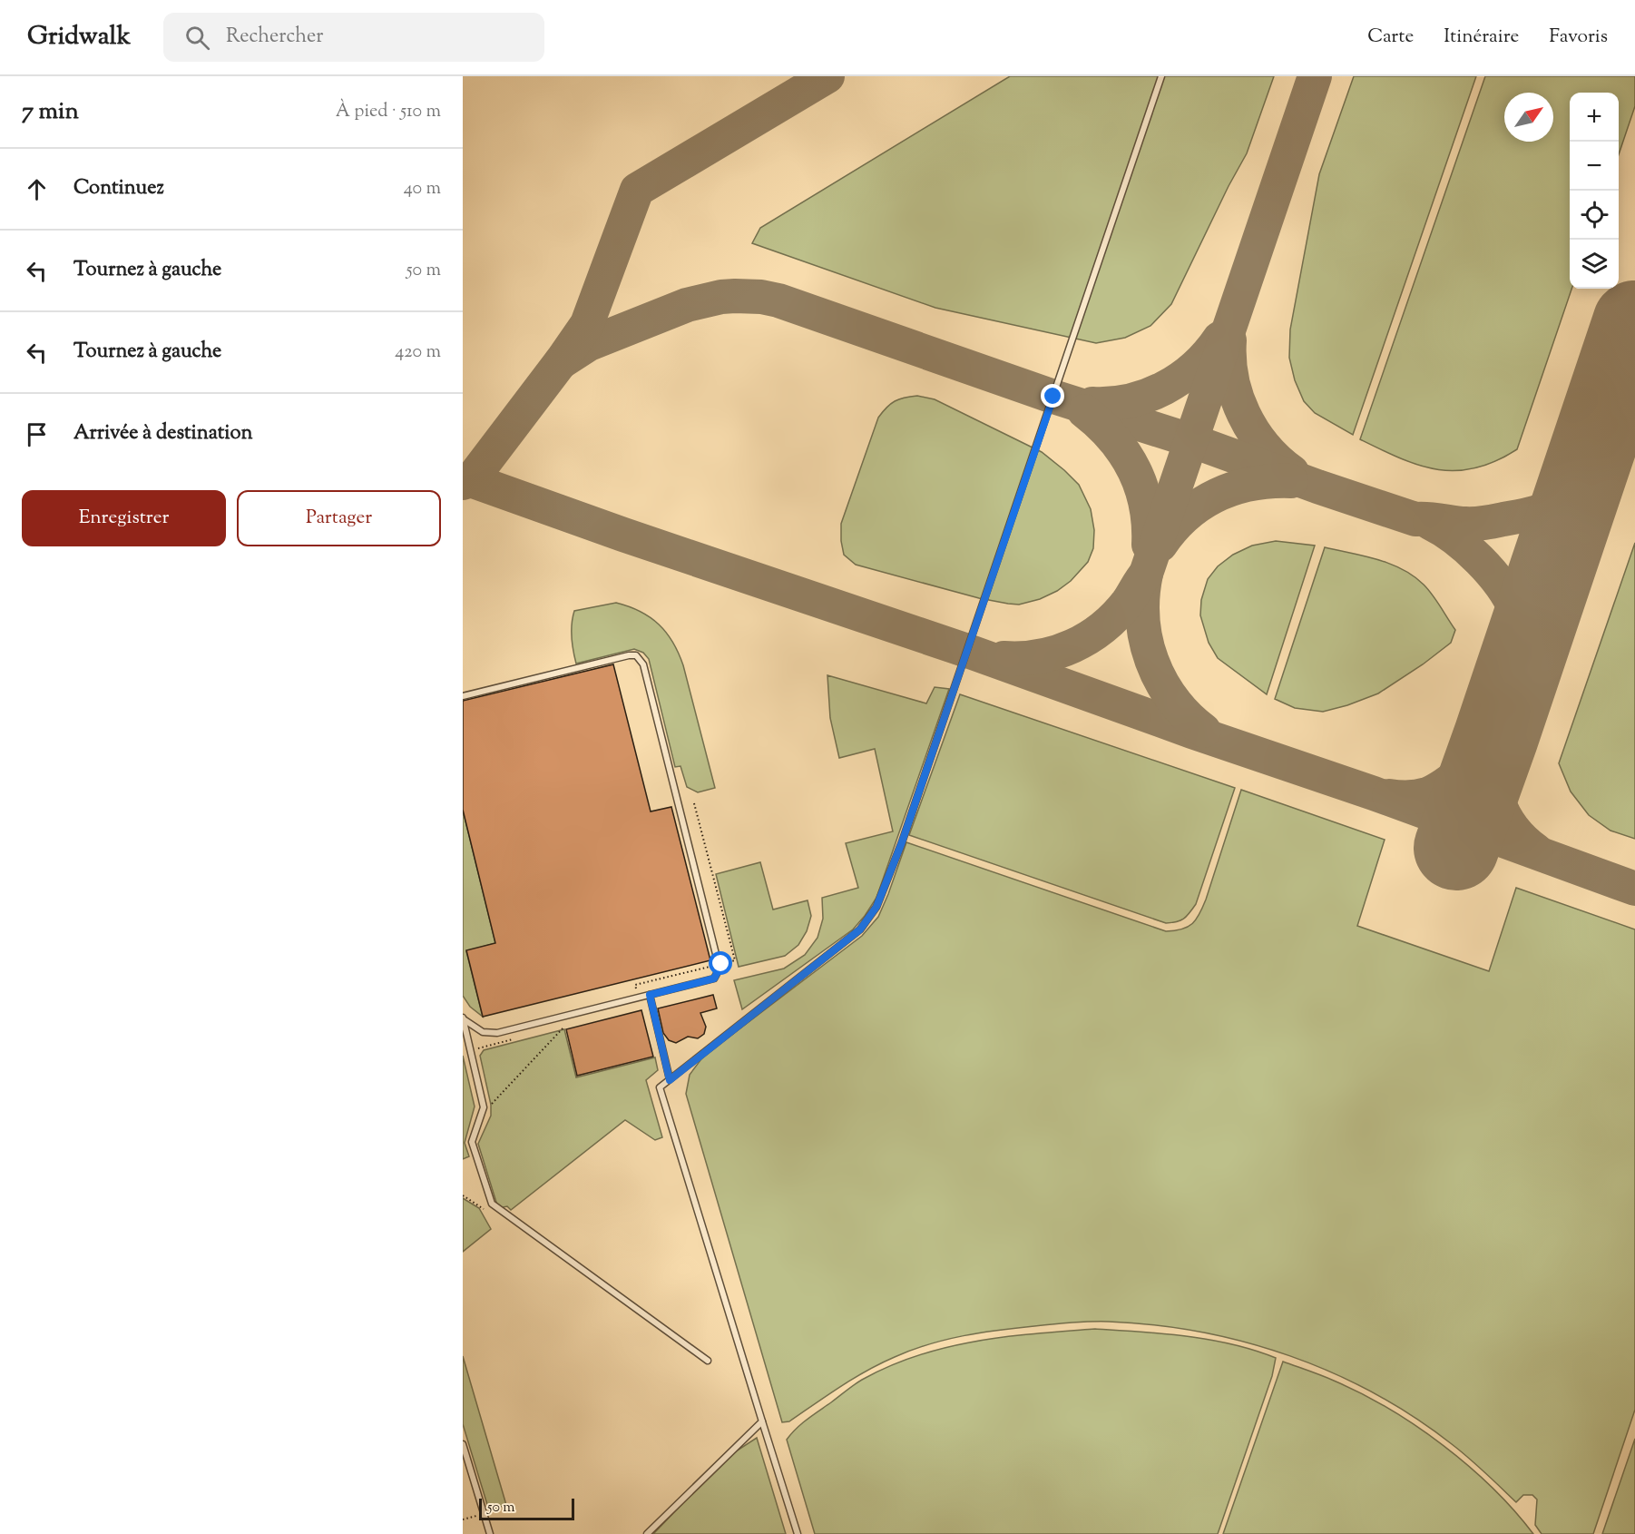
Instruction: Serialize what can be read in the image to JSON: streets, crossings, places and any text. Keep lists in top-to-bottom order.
{
  "scale_bar": "50 m",
  "north": "top right",
  "page": {
    "header": "Gridwalk",
    "search": "Rechercher",
    "nav": ["Carte", "Itinéraire", "Favoris"],
    "heading": ["7 min", "À pied · 510 m"],
    "map_buttons": ["+", "−"],
    "list": [
      ["Continuez", "40 m"],
      ["Tournez à gauche", "50 m"],
      ["Tournez à gauche", "420 m"],
      "Arrivée à destination"
    ],
    "buttons": ["Enregistrer", "Partager"],
    "scale": "50 m"
  }
}
